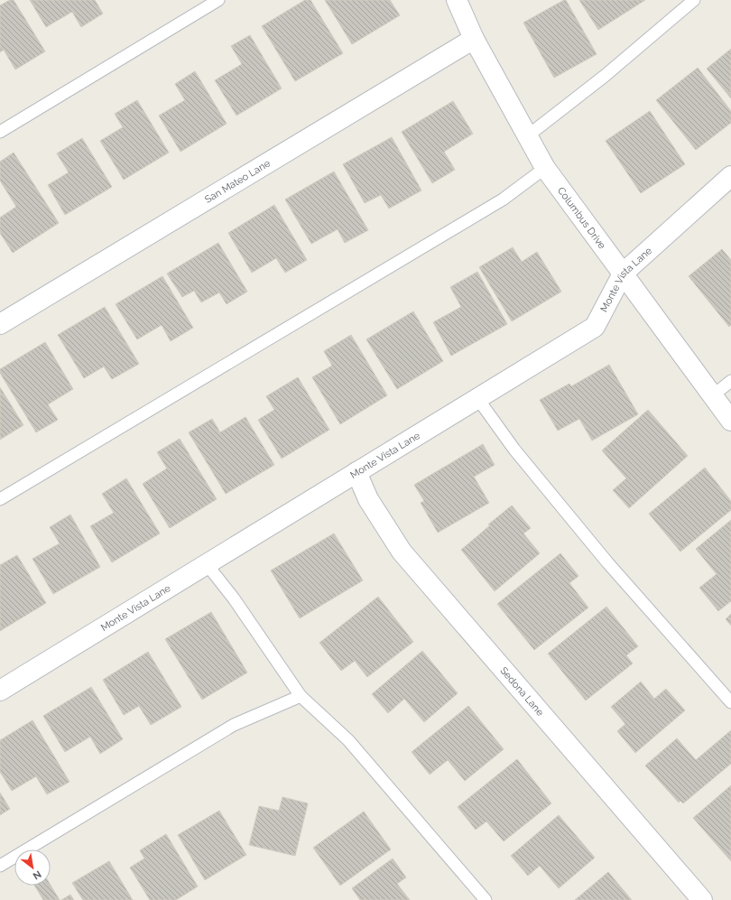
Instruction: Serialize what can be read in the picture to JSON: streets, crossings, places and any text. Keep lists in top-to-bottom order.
{
  "streets": {
    "street": [
      "San Mateo Lane",
      "Columbus Drive",
      "Monte Vista Lane",
      "Sedona Lane"
    ]
  },
  "crossings": [
    ["San Mateo Lane", "Columbus Drive"],
    ["Columbus Drive", "Monte Vista Lane"],
    ["Monte Vista Lane", "Sedona Lane"]
  ],
  "north": "bottom right"
}
